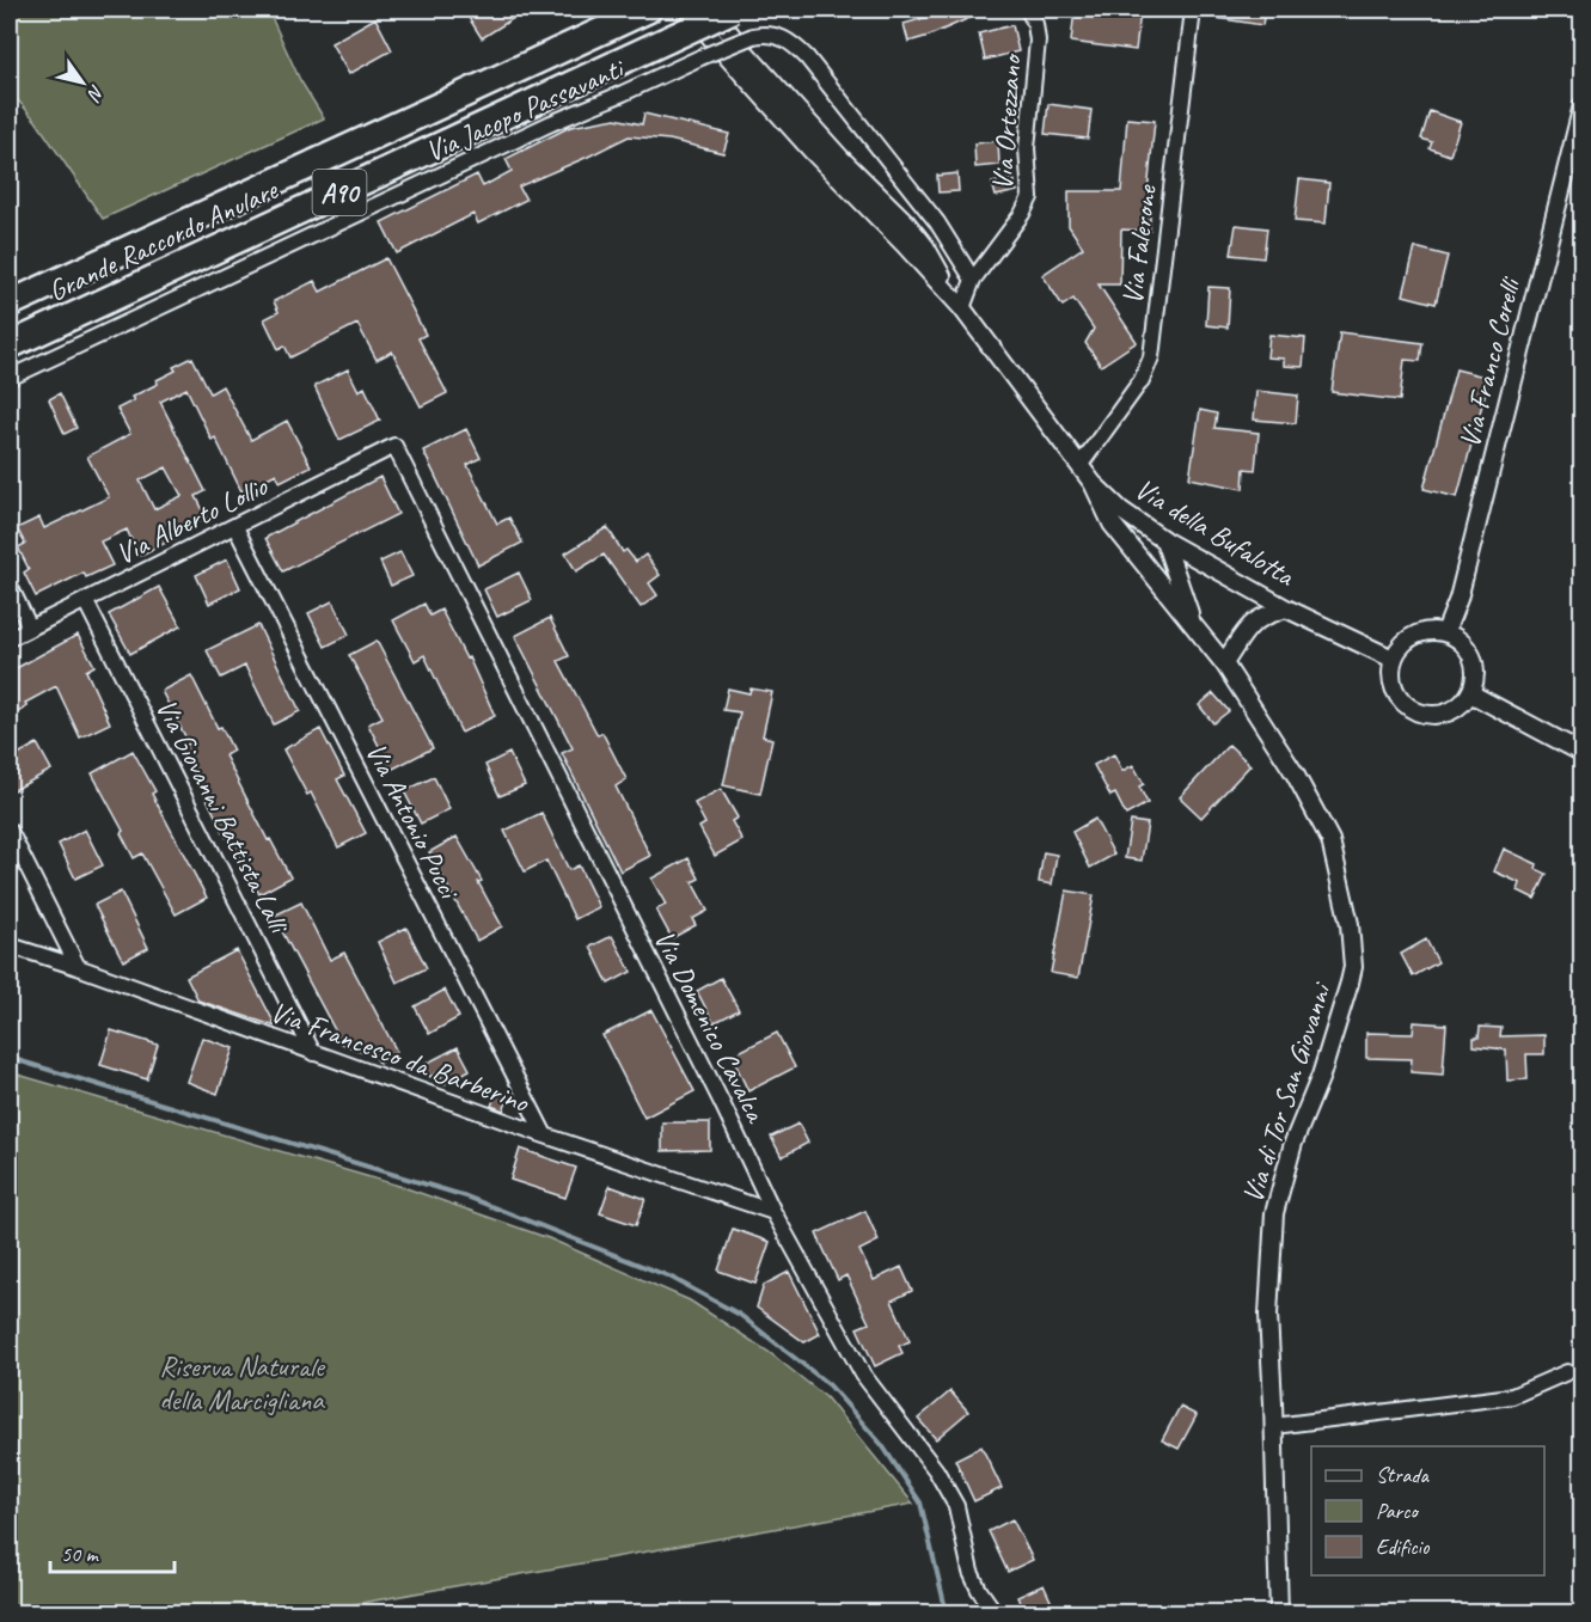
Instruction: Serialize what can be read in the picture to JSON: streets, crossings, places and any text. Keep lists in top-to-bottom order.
{
  "streets": {
    "highway": ["A90", "Grande Raccordo Anulare"],
    "street": [
      "Via Jacopo Passavanti",
      "Via Ortezzano",
      "Via Falerone",
      "Via Franco Corelli",
      "Via Alberto Lollio",
      "Via della Bufalotta",
      "Via Giovanni Battista Lalli",
      "Via Antonio Pucci",
      "Via Domenico Cavalca",
      "Via Francesco da Barberino",
      "Via di Tor San Giovanni"
    ]
  },
  "crossings": [
    ["Via Jacopo Passavanti", "Via Ortezzano"],
    ["Via Ortezzano", "Via della Bufalotta"],
    ["Via Falerone", "Via della Bufalotta"],
    ["Via Franco Corelli", "Via della Bufalotta"],
    ["Via Alberto Lollio", "Via Giovanni Battista Lalli"],
    ["Via Alberto Lollio", "Via Antonio Pucci"],
    ["Via Alberto Lollio", "Via Domenico Cavalca"],
    ["Via Giovanni Battista Lalli", "Via Francesco da Barberino"],
    ["Via Antonio Pucci", "Via Francesco da Barberino"],
    ["Via Domenico Cavalca", "Via Francesco da Barberino"]
  ],
  "parks": ["Riserva Naturale della Marcigliana"],
  "legend": ["Strada", "Parco", "Edificio"],
  "scale_bar": "50 m",
  "north": "bottom right"
}
